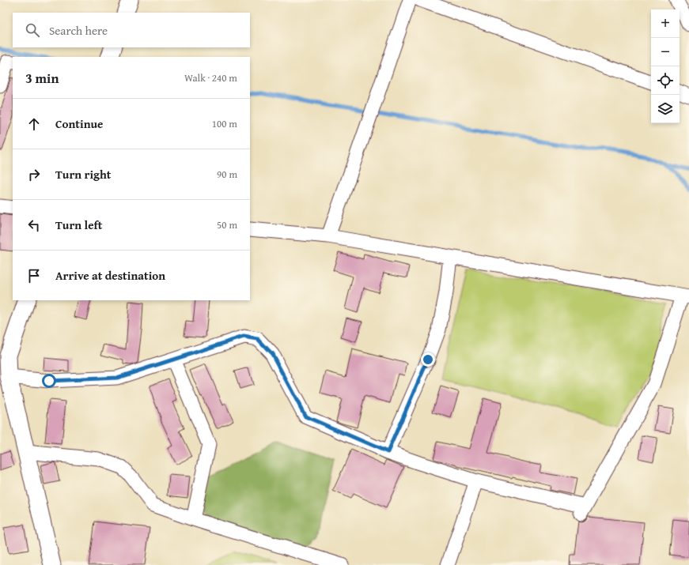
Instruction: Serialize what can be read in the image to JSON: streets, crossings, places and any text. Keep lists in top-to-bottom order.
{
  "page": {
    "map_buttons": ["+", "−"],
    "search": "Search here",
    "heading": ["3 min", "Walk · 240 m"],
    "list": [
      ["Continue", "100 m"],
      ["Turn right", "90 m"],
      ["Turn left", "50 m"],
      "Arrive at destination"
    ]
  }
}
